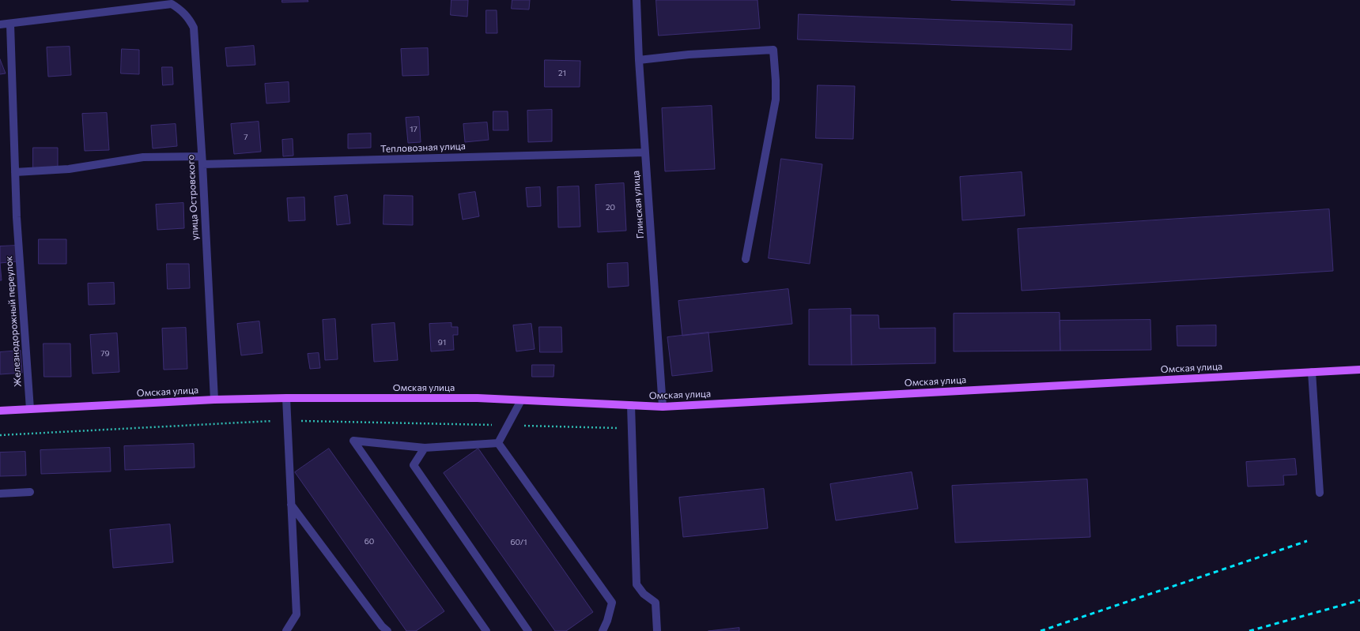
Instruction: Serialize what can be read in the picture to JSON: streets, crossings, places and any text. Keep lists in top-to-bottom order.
{
  "streets": {
    "main road": ["Омская улица"],
    "street": [
      "Тепловозная улица",
      "улица Островского",
      "Глинская улица",
      "Железнодорожный переулок"
    ]
  },
  "crossings": [
    ["Тепловозная улица", "улица Островского"],
    ["Тепловозная улица", "Глинская улица"],
    ["Тепловозная улица", "Железнодорожный переулок"],
    ["улица Островского", "Железнодорожный переулок"],
    ["улица Островского", "Омская улица"],
    ["Глинская улица", "Омская улица"],
    ["Железнодорожный переулок", "Омская улица"]
  ],
  "house_numbers": [
    "21",
    "17",
    "7",
    "20",
    "91",
    "79",
    "60",
    "60/1"
  ]
}
